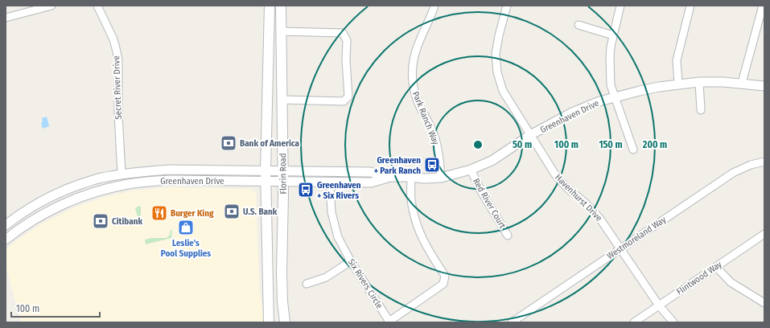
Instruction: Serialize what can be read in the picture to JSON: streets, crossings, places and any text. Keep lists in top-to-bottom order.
{
  "streets": {
    "main road": ["Florin Road"],
    "street": [
      "Secret River Drive",
      "Greenhaven Drive",
      "Park Ranch Way",
      "Havenhurst Drive",
      "Red River Court",
      "Westmoreland Way",
      "Flintwood Way",
      "Six Rivers Circle"
    ]
  },
  "crossings": [
    ["Secret River Drive", "Greenhaven Drive"],
    ["Greenhaven Drive", "Park Ranch Way"],
    ["Greenhaven Drive", "Florin Road"],
    ["Greenhaven Drive", "Havenhurst Drive"],
    ["Greenhaven Drive", "Red River Court"],
    ["Greenhaven Drive", "Six Rivers Circle"],
    ["Havenhurst Drive", "Westmoreland Way"],
    ["Havenhurst Drive", "Flintwood Way"]
  ],
  "places": {
    "bank": ["Bank of America", "U.S. Bank", "Citibank"],
    "bus stop": ["Greenhaven + Park Ranch", "Greenhaven + Six Rivers"],
    "restaurant": ["Burger King"],
    "shop": ["Leslie's Pool Supplies"]
  },
  "scale_bar": "100 m",
  "rings": [
    "50 m",
    "100 m",
    "150 m",
    "200 m"
  ]
}
